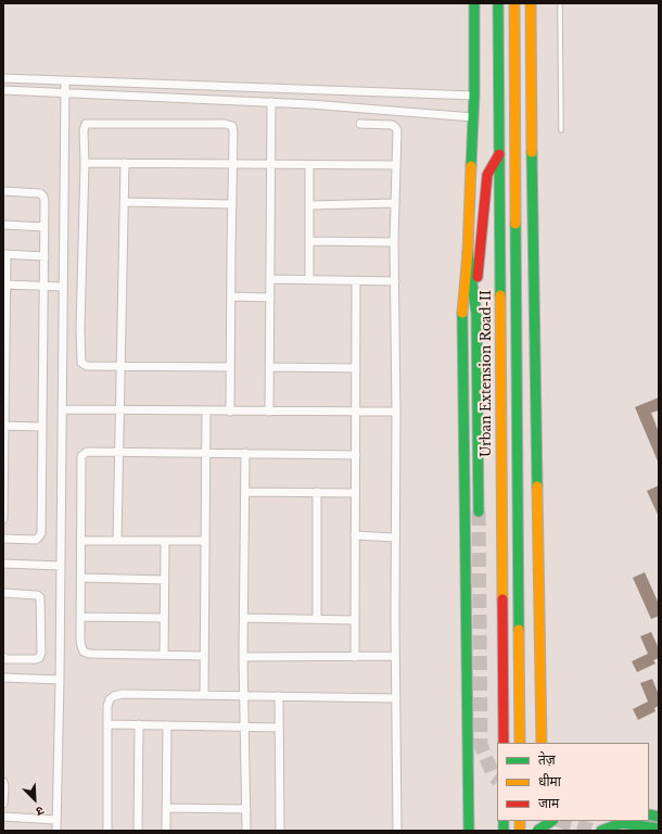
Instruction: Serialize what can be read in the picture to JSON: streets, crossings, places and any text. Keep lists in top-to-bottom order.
{
  "streets": {
    "main road": ["Urban Extension Road-II"]
  },
  "legend": ["तेज़", "धीमा", "जाम"],
  "north": "bottom right"
}
